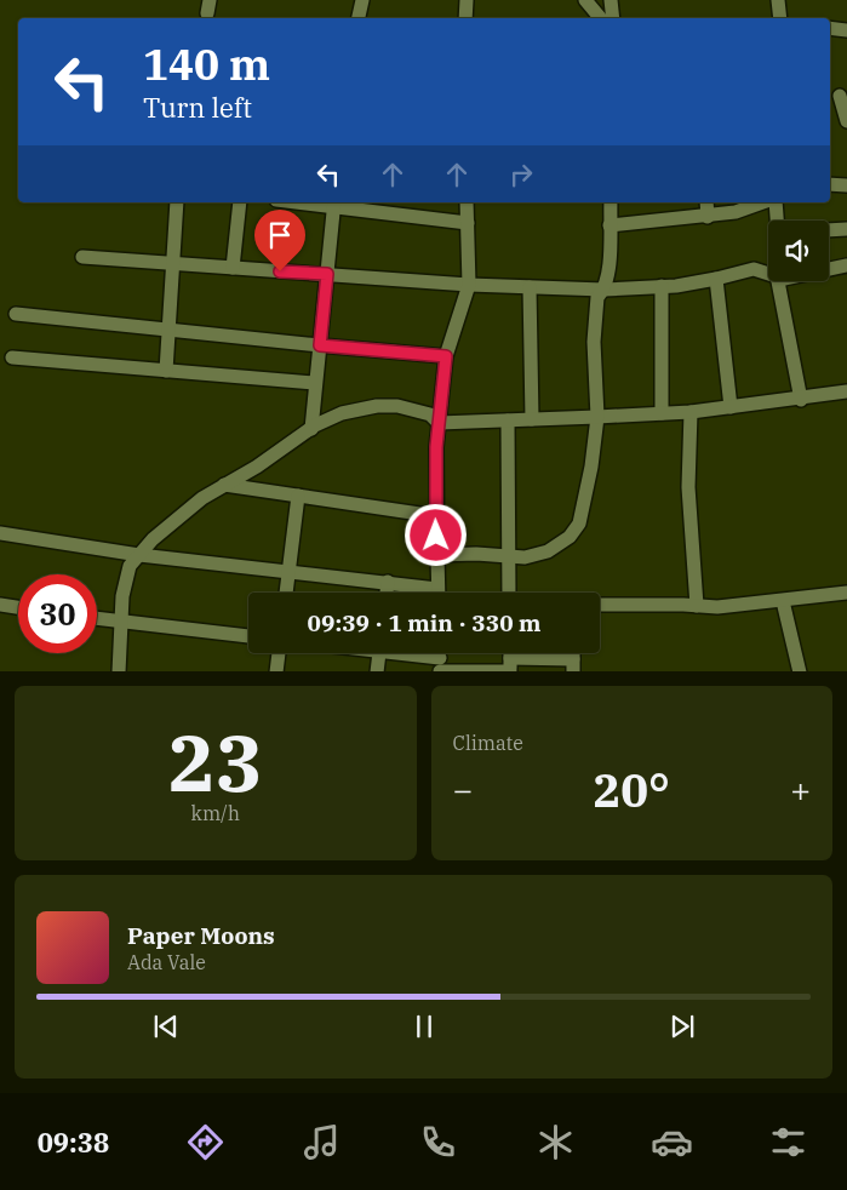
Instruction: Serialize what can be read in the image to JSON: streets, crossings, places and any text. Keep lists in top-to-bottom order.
{
  "page": {
    "turn": ["140 m", "Turn left"],
    "limit": "30",
    "trip": "09:39 · 1 min · 330 m",
    "tile": [
      ["23", "km/h"],
      "Climate"
    ],
    "heat": ["−", "20°", "+"],
    "song": ["Paper Moons", "Ada Vale"],
    "tabs": "09:38"
  }
}
